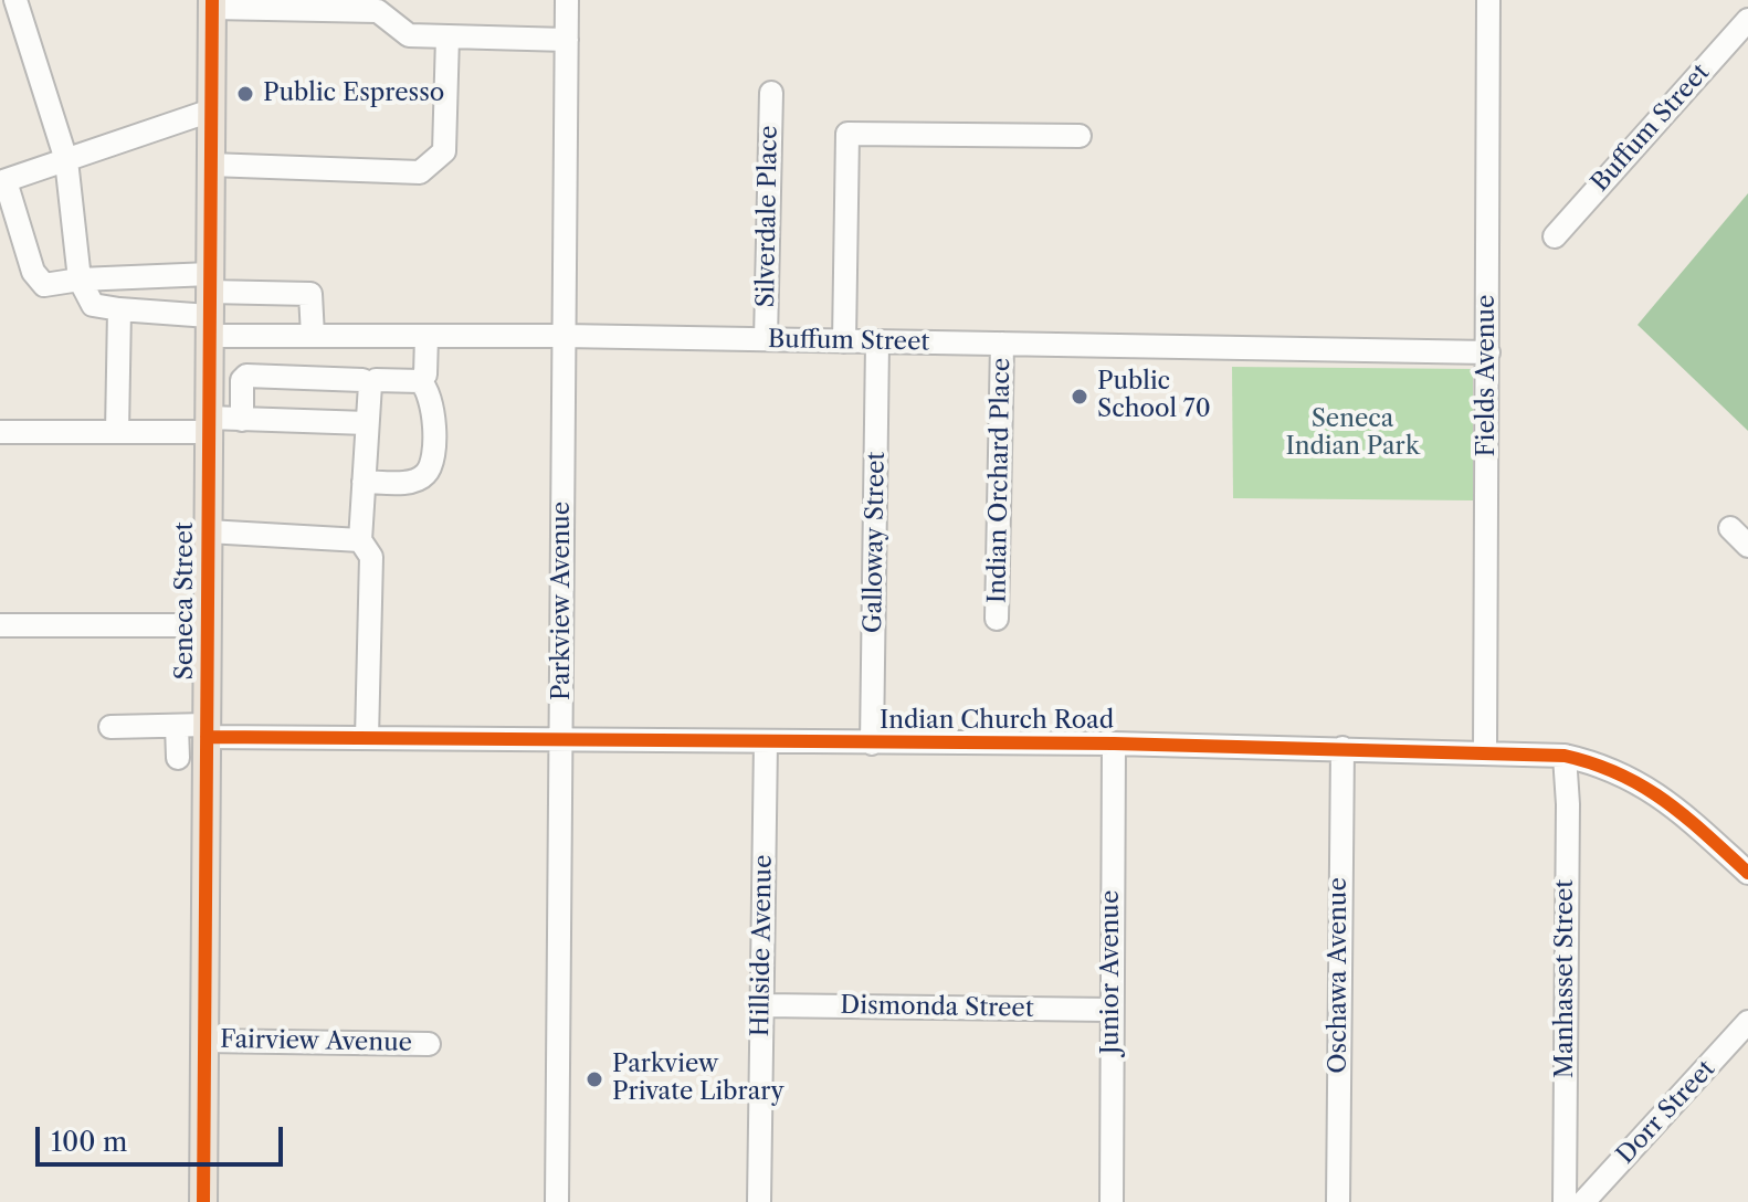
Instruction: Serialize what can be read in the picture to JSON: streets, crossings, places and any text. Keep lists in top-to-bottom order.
{
  "streets": {
    "main road": ["Seneca Street"],
    "street": [
      "Buffum Street",
      "Silverdale Place",
      "Fields Avenue",
      "Indian Orchard Place",
      "Galloway Street",
      "Parkview Avenue",
      "Indian Church Road",
      "Hillside Avenue",
      "Junior Avenue",
      "Oschawa Avenue",
      "Manhasset Street",
      "Dismonda Street",
      "Fairview Avenue",
      "Dorr Street"
    ]
  },
  "crossings": [
    ["Buffum Street", "Silverdale Place"],
    ["Buffum Street", "Fields Avenue"],
    ["Buffum Street", "Indian Orchard Place"],
    ["Buffum Street", "Galloway Street"],
    ["Buffum Street", "Seneca Street"],
    ["Buffum Street", "Parkview Avenue"],
    ["Fields Avenue", "Indian Church Road"],
    ["Galloway Street", "Indian Church Road"],
    ["Seneca Street", "Indian Church Road"],
    ["Seneca Street", "Fairview Avenue"],
    ["Parkview Avenue", "Indian Church Road"],
    ["Indian Church Road", "Hillside Avenue"],
    ["Indian Church Road", "Junior Avenue"],
    ["Indian Church Road", "Oschawa Avenue"],
    ["Indian Church Road", "Manhasset Street"],
    ["Hillside Avenue", "Dismonda Street"],
    ["Junior Avenue", "Dismonda Street"]
  ],
  "parks": ["Seneca Indian Park"],
  "places": ["Public Espresso", "Public School 70", "Parkview Private Library"],
  "scale_bar": "100 m"
}
